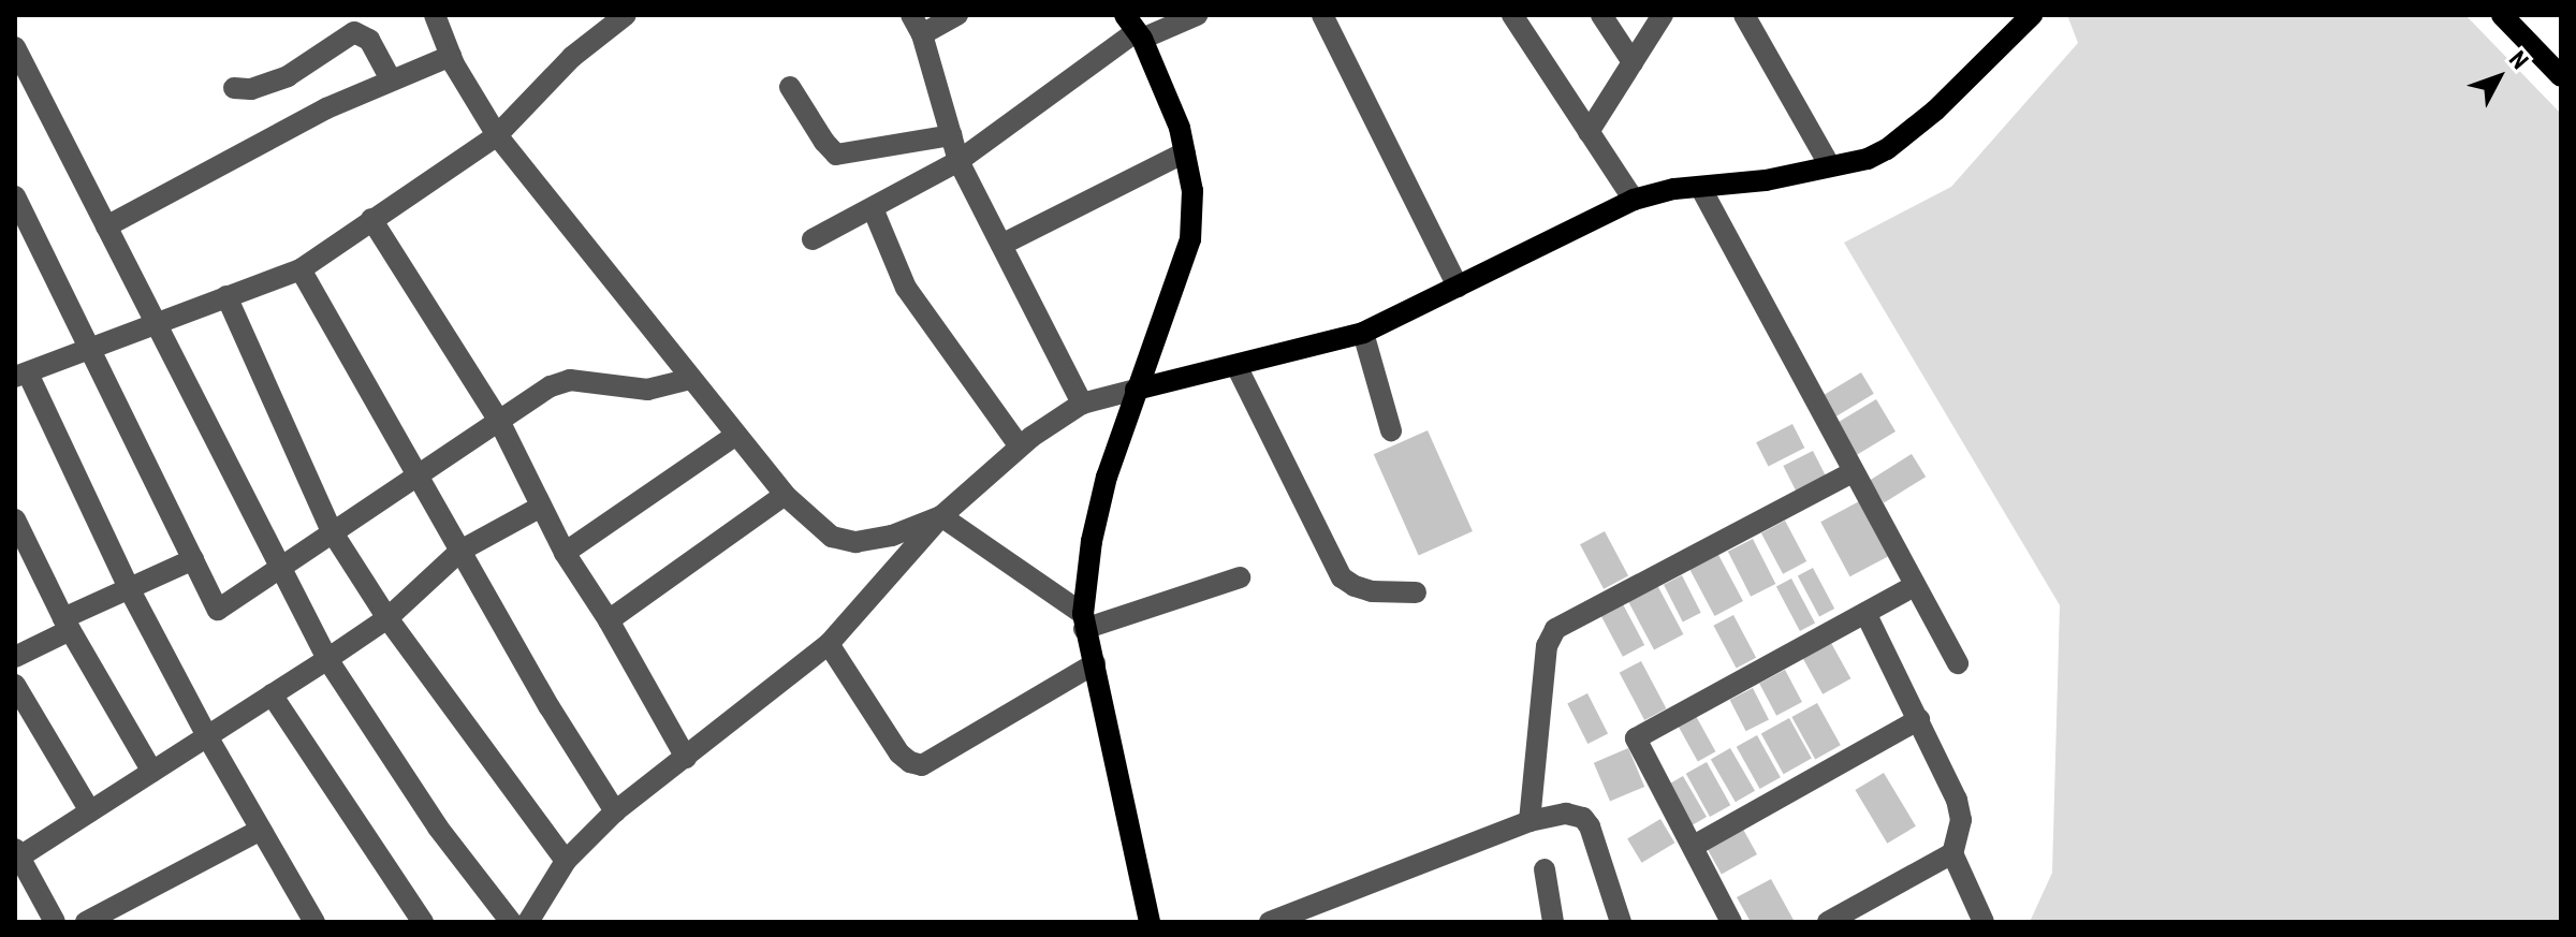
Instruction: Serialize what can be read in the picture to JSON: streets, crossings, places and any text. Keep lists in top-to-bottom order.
{
  "north": "top right"
}
